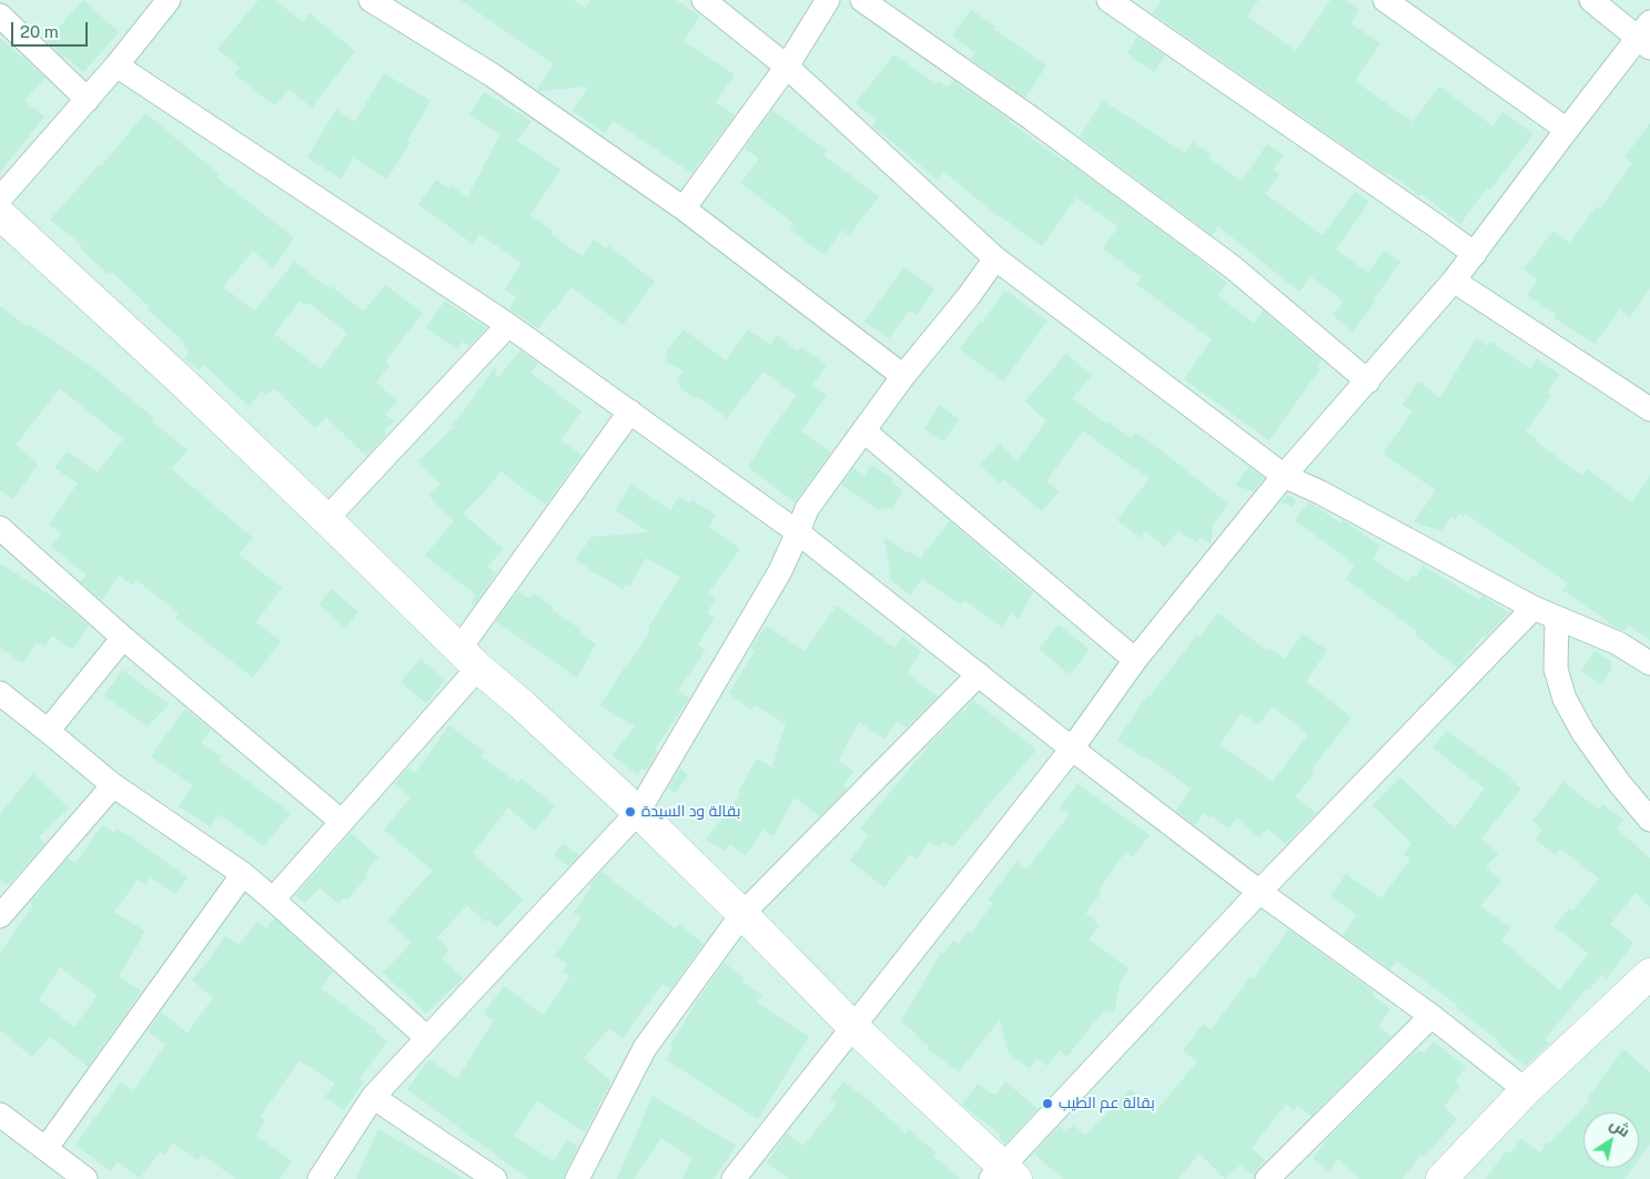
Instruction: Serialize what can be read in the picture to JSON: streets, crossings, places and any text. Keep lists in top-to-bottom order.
{
  "places": ["بقالة ود السيدة", "بقالة عم الطيب"],
  "scale_bar": "20 m",
  "north": "top right"
}
